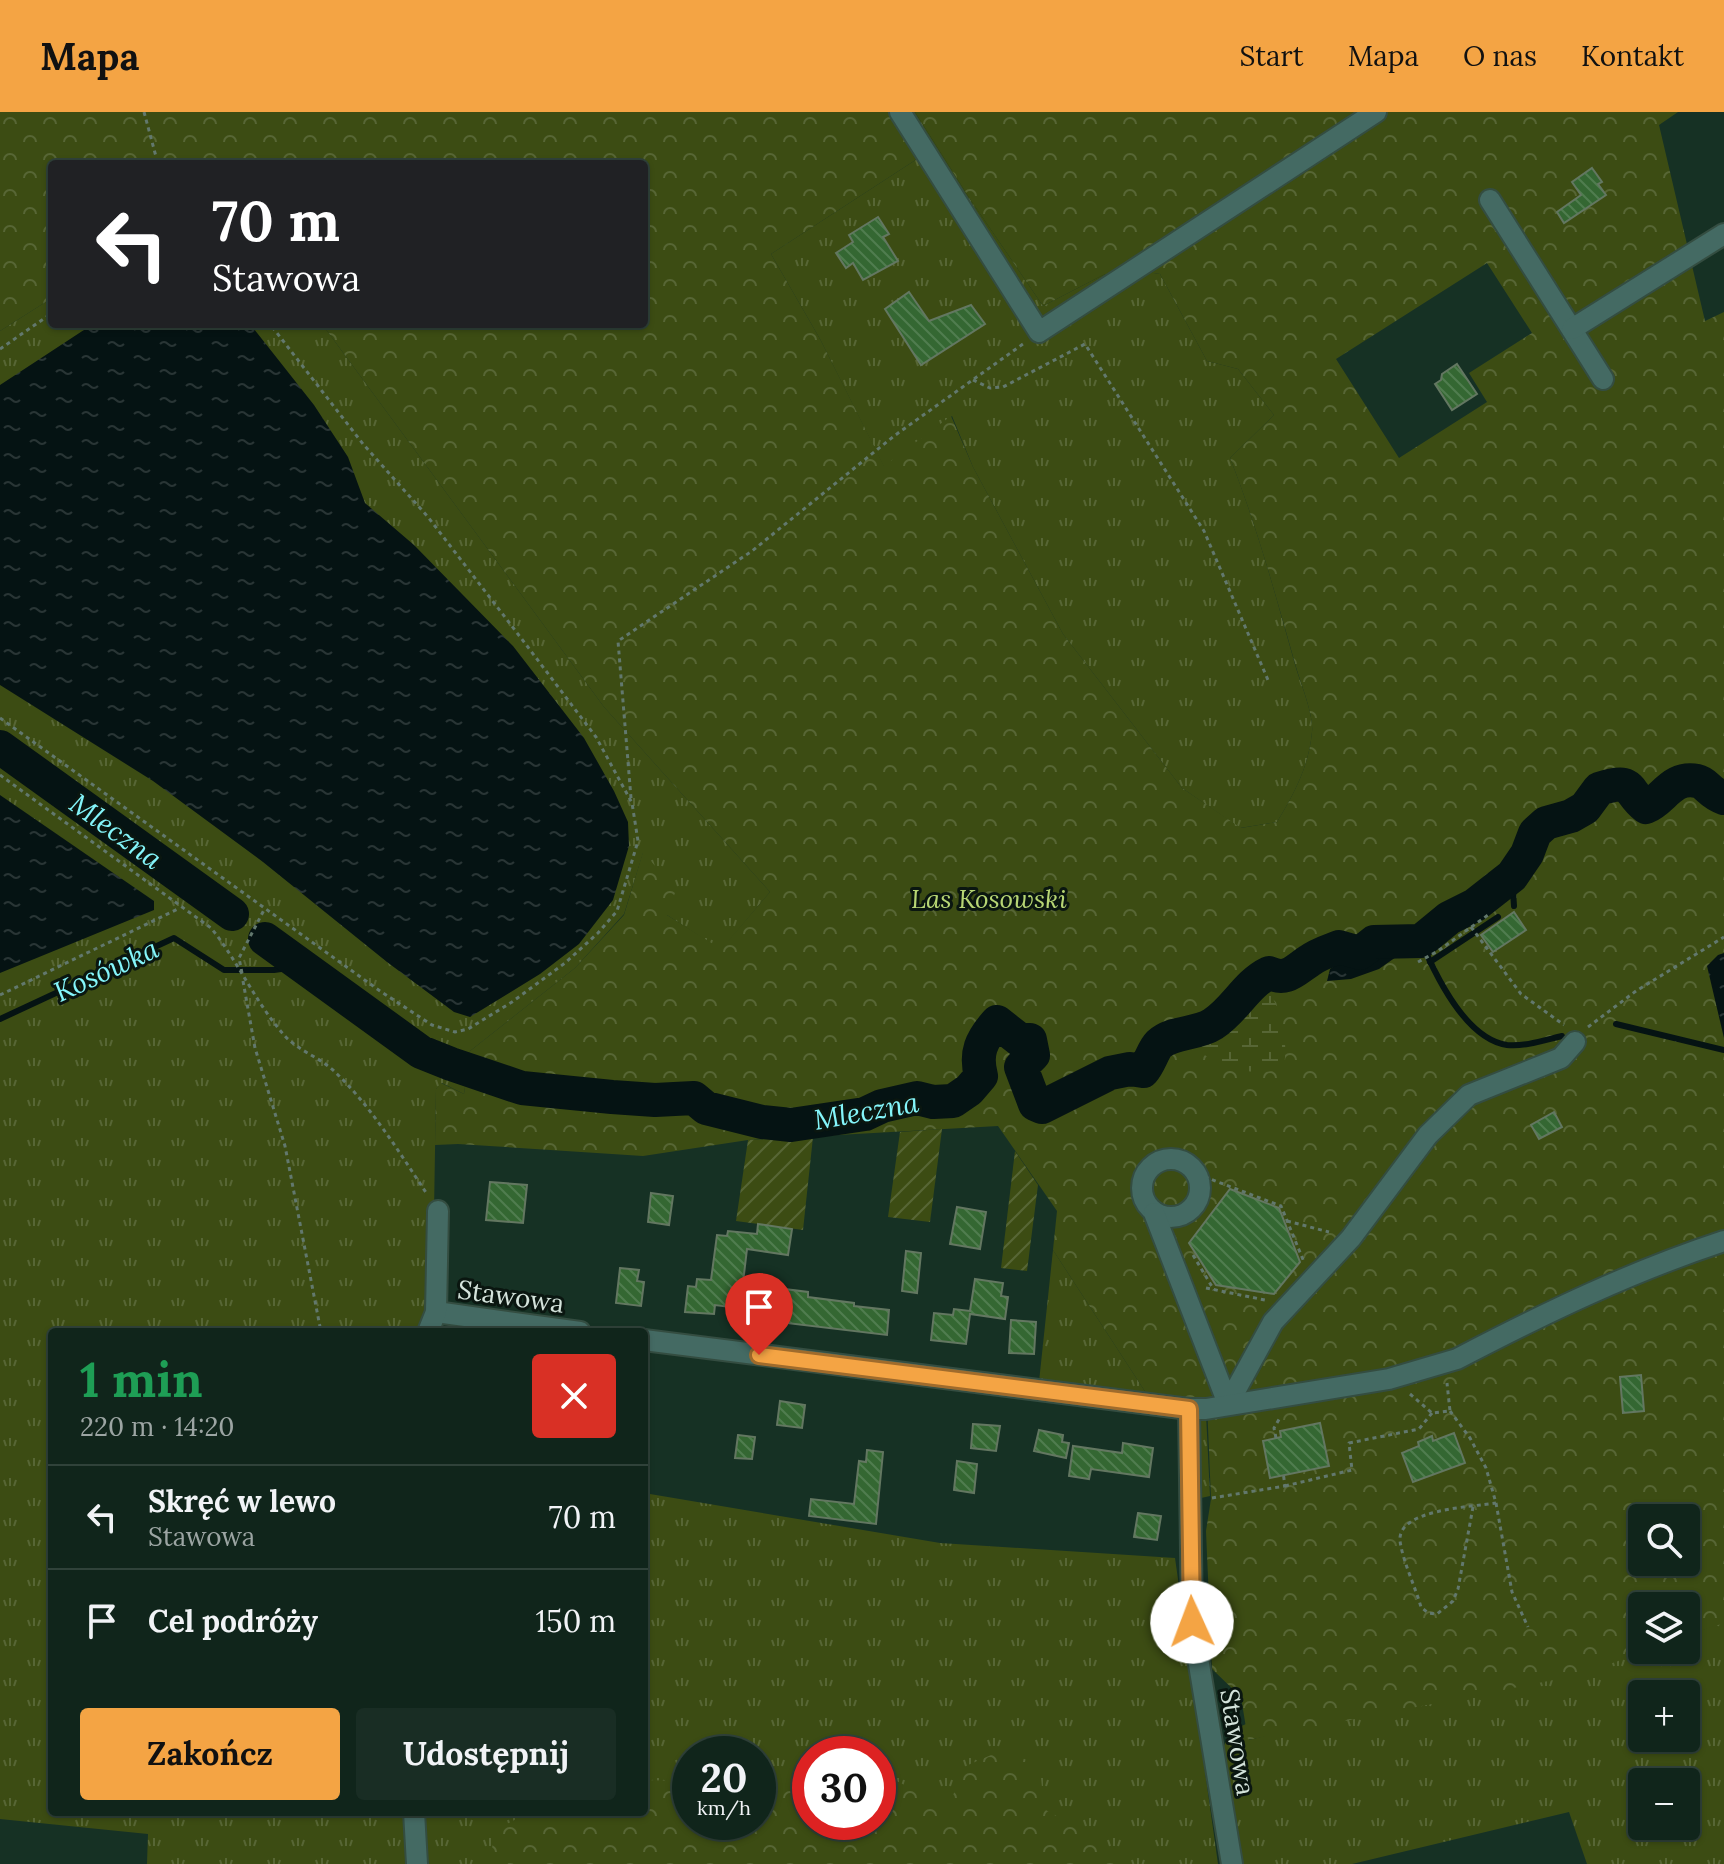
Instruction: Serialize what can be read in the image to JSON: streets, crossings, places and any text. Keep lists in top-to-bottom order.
{
  "streets": {
    "street": ["Stawowa"]
  },
  "water": ["Mleczna", "Kosówka"],
  "parks": ["Las Kosowski"],
  "page": {
    "header": "Mapa",
    "nav": [
      "Start",
      "Mapa",
      "O nas",
      "Kontakt"
    ],
    "turn": ["70 m", "Stawowa"],
    "heading": ["1 min", "220 m · 14:20"],
    "list": [
      {
        "name": "Skręć w lewo",
        "note": "Stawowa",
        "value": "70 m"
      },
      {
        "name": "Cel podróży",
        "value": "150 m"
      }
    ],
    "map_buttons": ["+", "−"],
    "buttons": ["Zakończ", "Udostępnij"],
    "speed": "20 km/h",
    "limit": "30"
  }
}
